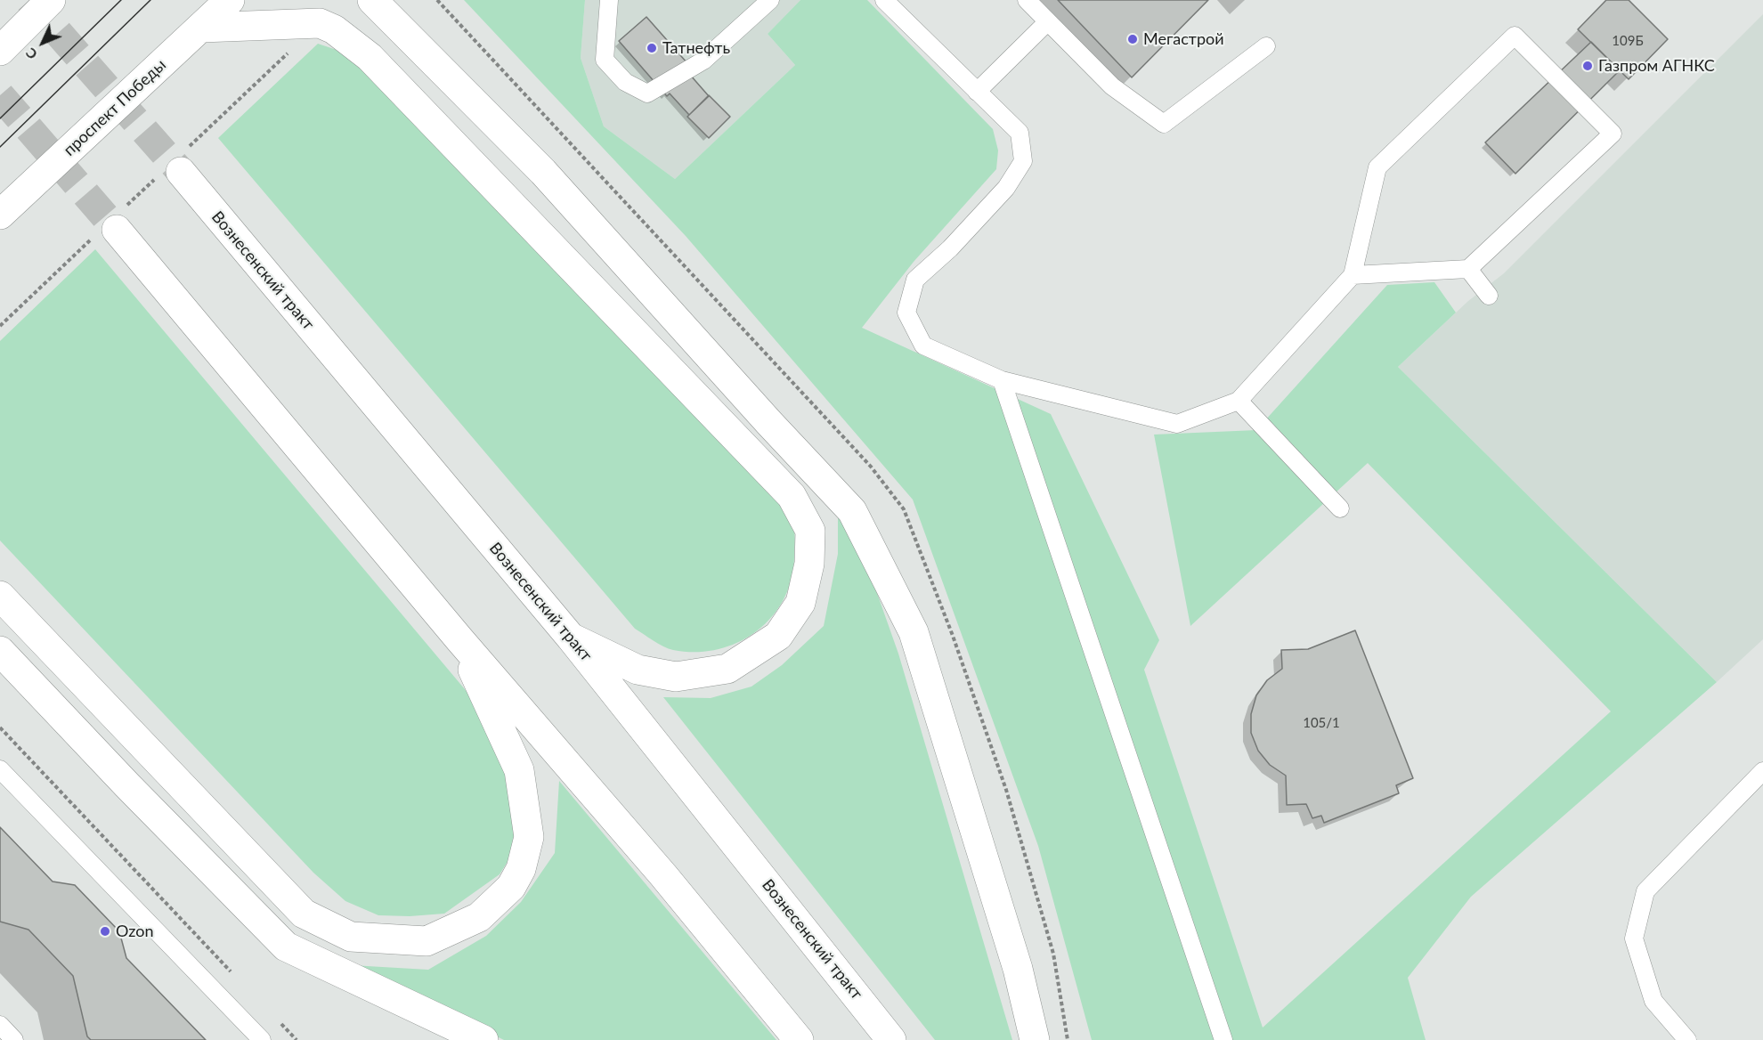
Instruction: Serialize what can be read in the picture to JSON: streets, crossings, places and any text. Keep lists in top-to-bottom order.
{
  "streets": {
    "main road": ["проспект Победы", "Вознесенский тракт"]
  },
  "places": [
    "Мегастрой",
    "Татнефть",
    "Газпром АГНКС",
    "Ozon"
  ],
  "house_numbers": ["109Б", "105/1"],
  "north": "bottom left"
}
